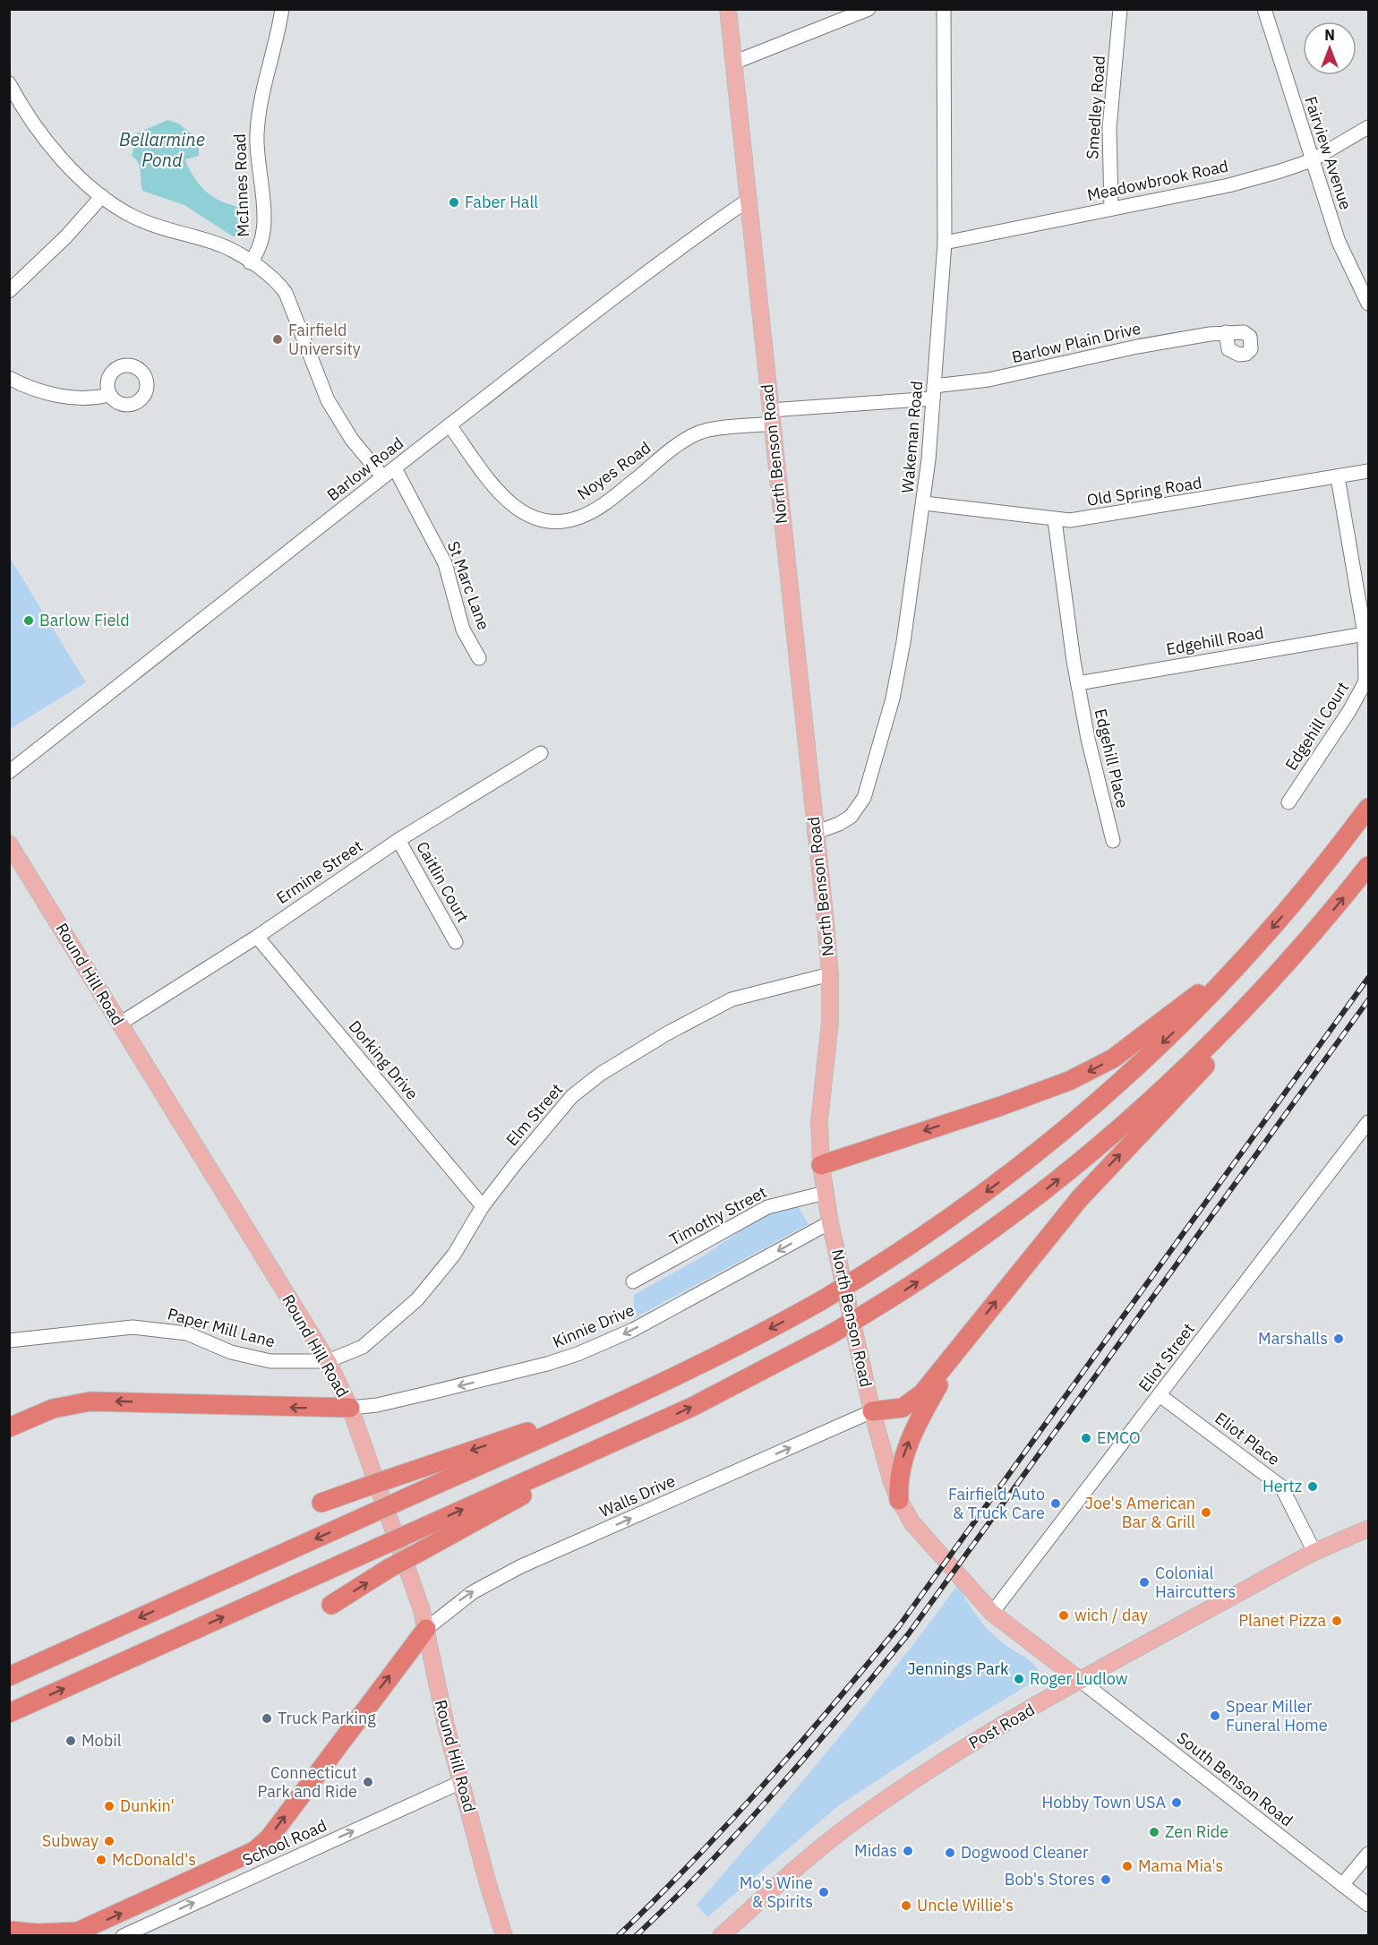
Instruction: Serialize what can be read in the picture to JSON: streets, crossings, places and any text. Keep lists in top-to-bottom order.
{
  "streets": {
    "main road": ["North Benson Road", "Round Hill Road", "Post Road"],
    "street": [
      "Smedley Road",
      "Fairview Avenue",
      "Meadowbrook Road",
      "McInnes Road",
      "Barlow Plain Drive",
      "Wakeman Road",
      "Barlow Road",
      "Noyes Road",
      "Old Spring Road",
      "St Marc Lane",
      "Edgehill Road",
      "Edgehill Court",
      "Edgehill Place",
      "Ermine Street",
      "Caitlin Court",
      "Dorking Drive",
      "Elm Street",
      "Timothy Street",
      "Kinnie Drive",
      "Paper Mill Lane",
      "Eliot Street",
      "Eliot Place",
      "Walls Drive",
      "South Benson Road",
      "School Road"
    ]
  },
  "crossings": [
    ["Smedley Road", "Meadowbrook Road"],
    ["Fairview Avenue", "Meadowbrook Road"],
    ["Meadowbrook Road", "Wakeman Road"],
    ["Barlow Plain Drive", "Wakeman Road"],
    ["Barlow Plain Drive", "North Benson Road"],
    ["Barlow Plain Drive", "Noyes Road"],
    ["Wakeman Road", "North Benson Road"],
    ["Wakeman Road", "Old Spring Road"],
    ["North Benson Road", "Barlow Road"],
    ["North Benson Road", "Noyes Road"],
    ["North Benson Road", "Elm Street"],
    ["North Benson Road", "Timothy Street"],
    ["North Benson Road", "Kinnie Drive"],
    ["North Benson Road", "Eliot Street"],
    ["North Benson Road", "Walls Drive"],
    ["North Benson Road", "Post Road"],
    ["North Benson Road", "South Benson Road"],
    ["Barlow Road", "Noyes Road"],
    ["Barlow Road", "St Marc Lane"],
    ["Edgehill Road", "Edgehill Court"],
    ["Edgehill Road", "Edgehill Place"],
    ["Ermine Street", "Caitlin Court"],
    ["Ermine Street", "Round Hill Road"],
    ["Ermine Street", "Dorking Drive"],
    ["Round Hill Road", "Elm Street"],
    ["Round Hill Road", "Kinnie Drive"],
    ["Round Hill Road", "Paper Mill Lane"],
    ["Round Hill Road", "Walls Drive"],
    ["Round Hill Road", "School Road"],
    ["Dorking Drive", "Elm Street"],
    ["Elm Street", "Paper Mill Lane"],
    ["Eliot Street", "Eliot Place"],
    ["Eliot Place", "Post Road"],
    ["Post Road", "South Benson Road"]
  ],
  "one_way": ["Kinnie Drive", "Walls Drive", "School Road"],
  "water": ["Bellarmine Pond"],
  "parks": ["Jennings Park"],
  "places": [
    "Faber Hall",
    "Fairfield University",
    "Barlow Field",
    "Marshalls",
    "EMCO",
    "Hertz",
    "Fairfield Auto & Truck Care",
    "Joe's American Bar & Grill",
    "Colonial Haircutters",
    "wich / day",
    "Planet Pizza",
    "Roger Ludlow",
    "Spear Miller Funeral Home",
    "Truck Parking",
    "Mobil",
    "Connecticut Park and Ride",
    "Hobby Town USA",
    "Dunkin'",
    "Zen Ride",
    "Subway",
    "Midas",
    "Dogwood Cleaner",
    "McDonald's",
    "Mama Mia's",
    "Bob's Stores",
    "Mo's Wine & Spirits",
    "Uncle Willie's"
  ],
  "north": "top"
}
